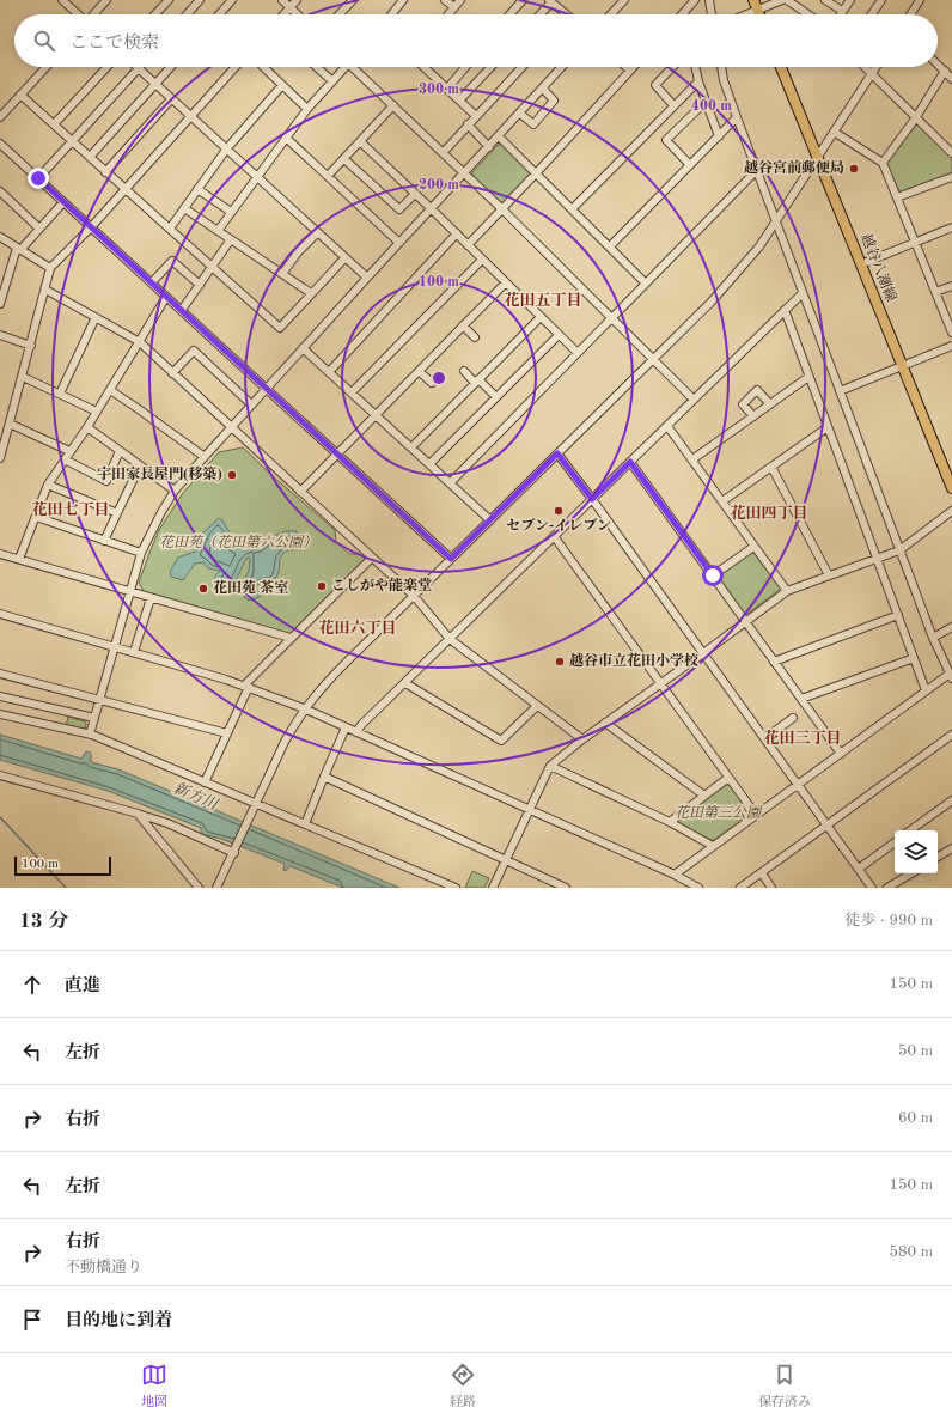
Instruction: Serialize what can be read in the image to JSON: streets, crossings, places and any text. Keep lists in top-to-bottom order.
{
  "streets": {
    "main road": ["越谷八潮線"]
  },
  "districts": [
    "花田五丁目",
    "花田七丁目",
    "花田四丁目",
    "花田六丁目",
    "花田三丁目"
  ],
  "water": ["新方川"],
  "parks": ["花田苑（花田第六公園）", "花田第三公園"],
  "places": [
    "越谷宮前郵便局",
    "宇田家長屋門(移築)",
    "セブン-イレブン",
    "こしがや能楽堂",
    "花田苑 茶室",
    "越谷市立花田小学校"
  ],
  "scale_bar": "100 m",
  "page": {
    "search": "ここで検索",
    "scale": "100 m",
    "heading": ["13 分", "徒歩 · 990 m"],
    "list": [
      ["直進", "150 m"],
      ["左折", "50 m"],
      ["右折", "60 m"],
      ["左折", "150 m"],
      ["右折", "不動橋通り", "580 m"],
      "目的地に到着"
    ],
    "nav": ["地図", "経路", "保存済み"]
  },
  "rings": [
    "300 m",
    "400 m",
    "200 m",
    "100 m"
  ]
}
